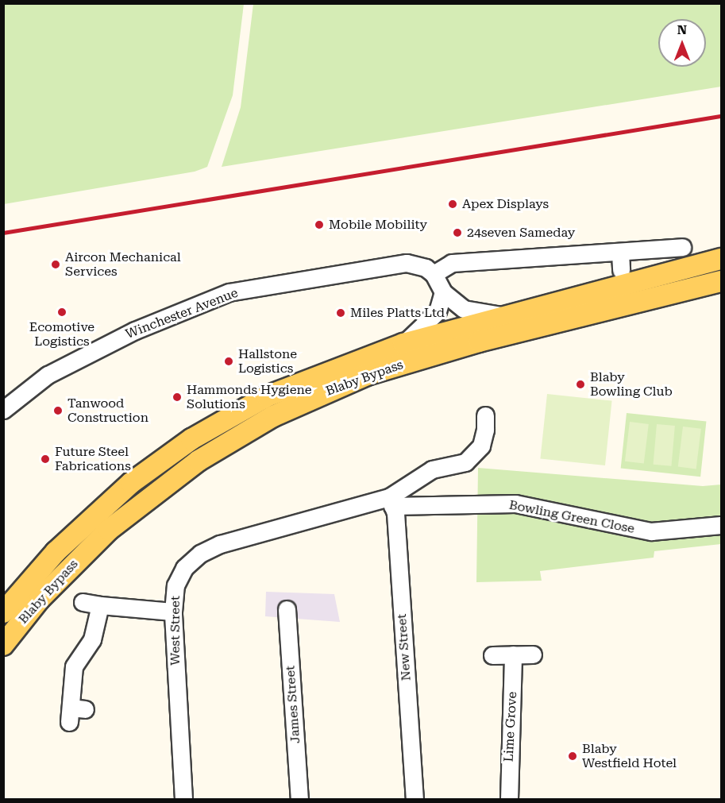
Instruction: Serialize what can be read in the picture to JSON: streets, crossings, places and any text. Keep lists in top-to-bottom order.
{
  "streets": {
    "main road": ["Blaby Bypass"],
    "street": [
      "Winchester Avenue",
      "Bowling Green Close",
      "West Street",
      "New Street",
      "James Street",
      "Lime Grove"
    ]
  },
  "crossings": [
    ["Bowling Green Close", "West Street"],
    ["Bowling Green Close", "New Street"],
    ["West Street", "New Street"]
  ],
  "places": [
    "Apex Displays",
    "Mobile Mobility",
    "24seven Sameday",
    "Aircon Mechanical Services",
    "Ecomotive Logistics",
    "Miles Platts Ltd",
    "Hallstone Logistics",
    "Blaby Bowling Club",
    "Hammonds Hygiene Solutions",
    "Tanwood Construction",
    "Future Steel Fabrications",
    "Blaby Westfield Hotel"
  ],
  "north": "top"
}
